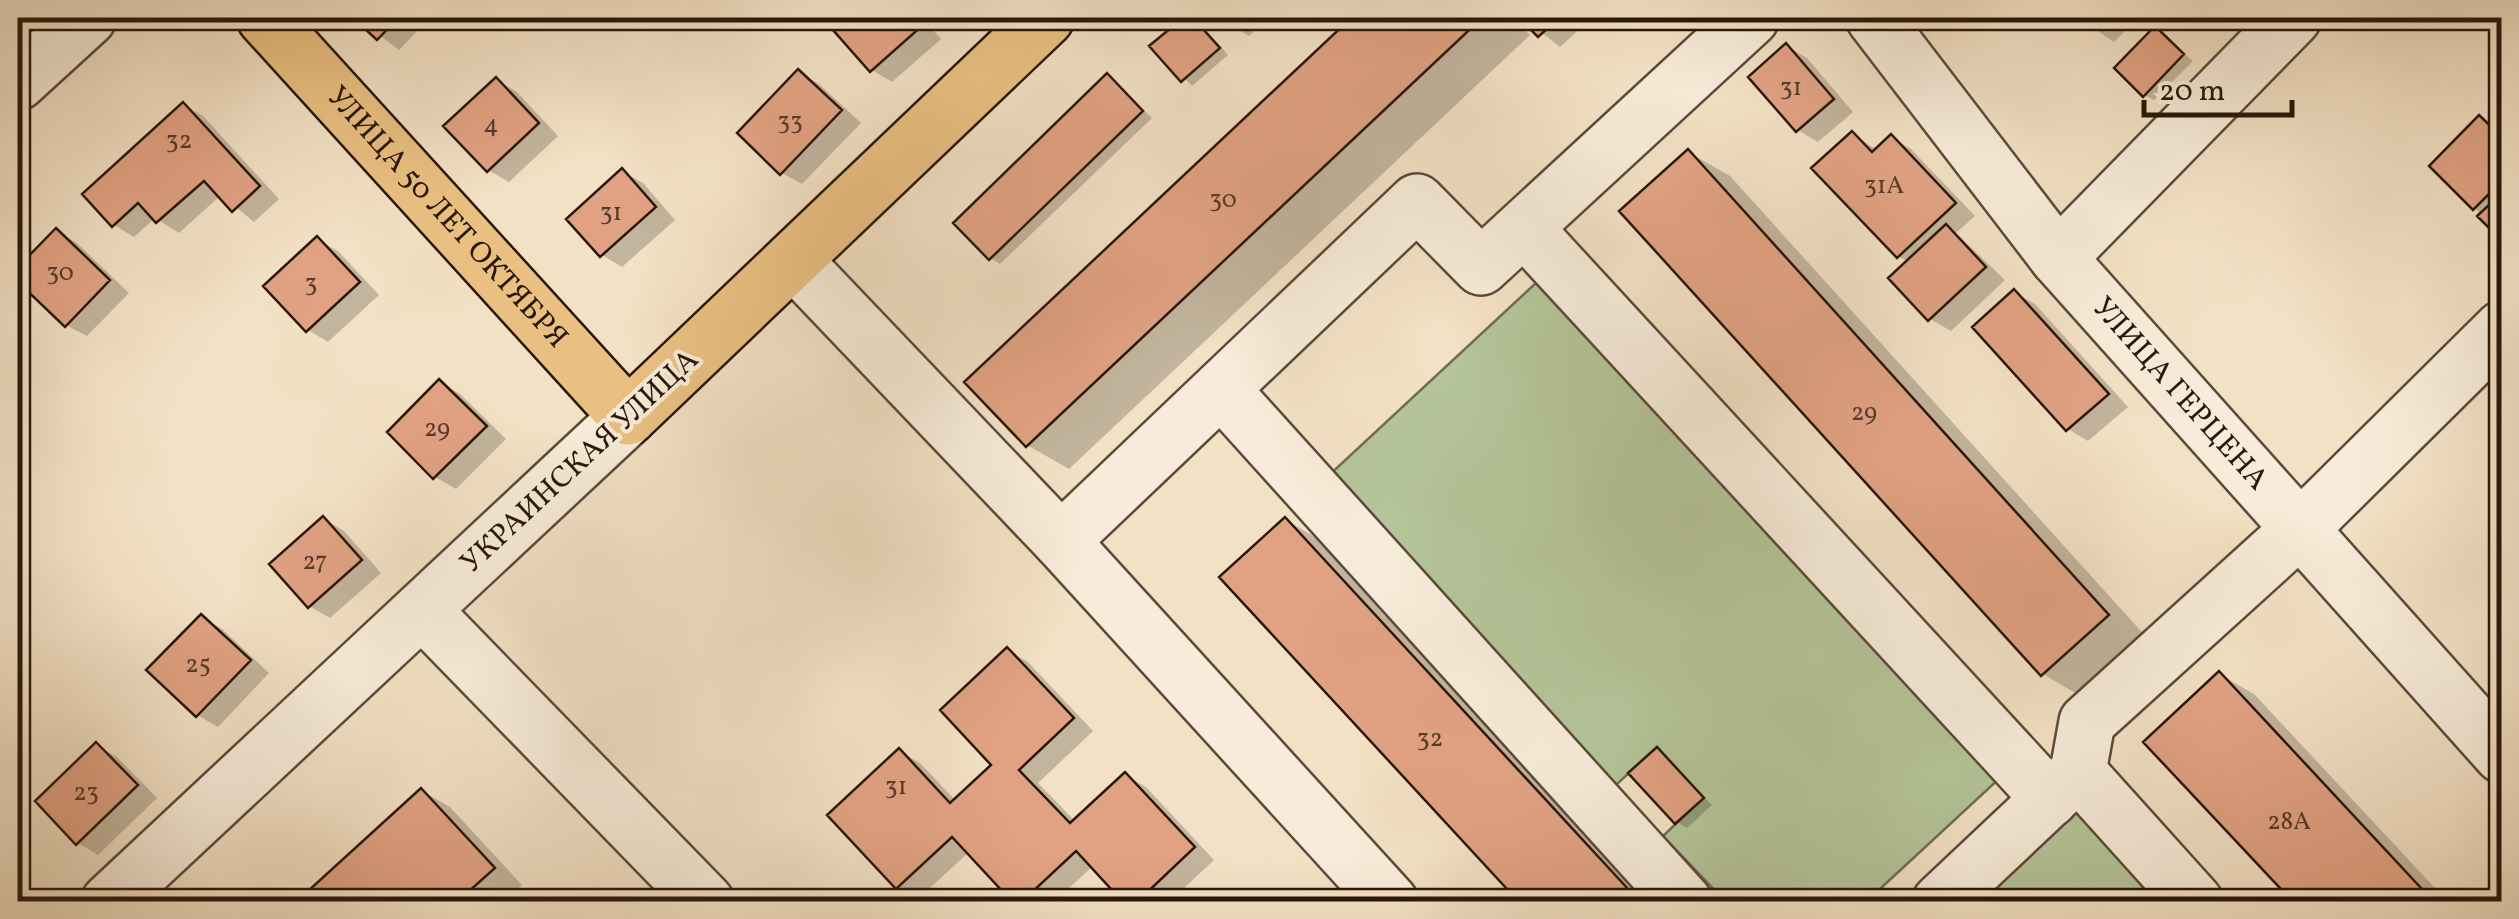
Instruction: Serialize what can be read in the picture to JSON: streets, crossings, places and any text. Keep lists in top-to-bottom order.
{
  "streets": {
    "main road": ["УЛИЦА 50 ЛЕТ ОКТЯБРЯ", "УКРАИНСКАЯ УЛИЦА"],
    "street": ["УЛИЦА ГЕРЦЕНА"]
  },
  "crossings": [
    ["УЛИЦА 50 ЛЕТ ОКТЯБРЯ", "УКРАИНСКАЯ УЛИЦА"]
  ],
  "house_numbers": [
    "31",
    "33",
    "4",
    "32",
    "31А",
    "30",
    "31",
    "30",
    "3",
    "29",
    "29",
    "27",
    "25",
    "32",
    "31",
    "23",
    "28А"
  ],
  "scale_bar": "20 m"
}
